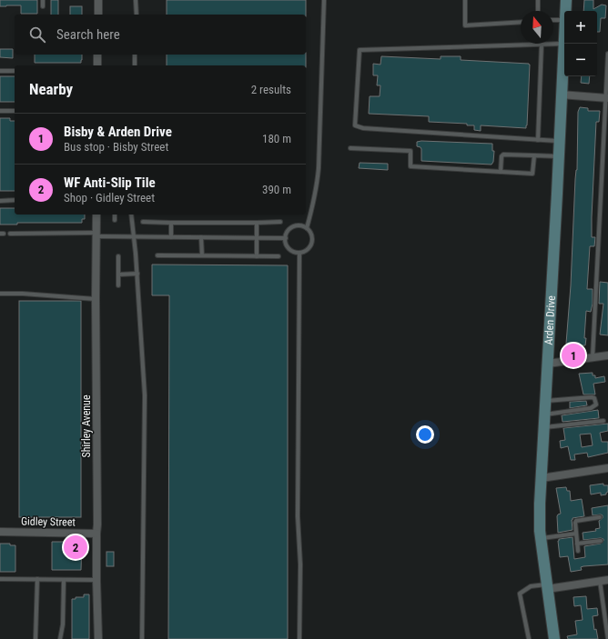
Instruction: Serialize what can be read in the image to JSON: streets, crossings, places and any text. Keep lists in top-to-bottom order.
{
  "streets": {
    "street": ["Arden Drive", "Shirley Avenue", "Gidley Street"]
  },
  "crossings": [
    ["Shirley Avenue", "Gidley Street"]
  ],
  "north": "top",
  "page": {
    "map_buttons": ["+", "−"],
    "search": "Search here",
    "heading": ["Nearby", "2 results"],
    "list": [
      {
        "mark": "1",
        "name": "Bisby & Arden Drive",
        "note": "Bus stop · Bisby Street",
        "value": "180 m"
      },
      {
        "mark": "2",
        "name": "WF Anti-Slip Tile",
        "note": "Shop · Gidley Street",
        "value": "390 m"
      }
    ],
    "pins": ["1", "2"]
  }
}
